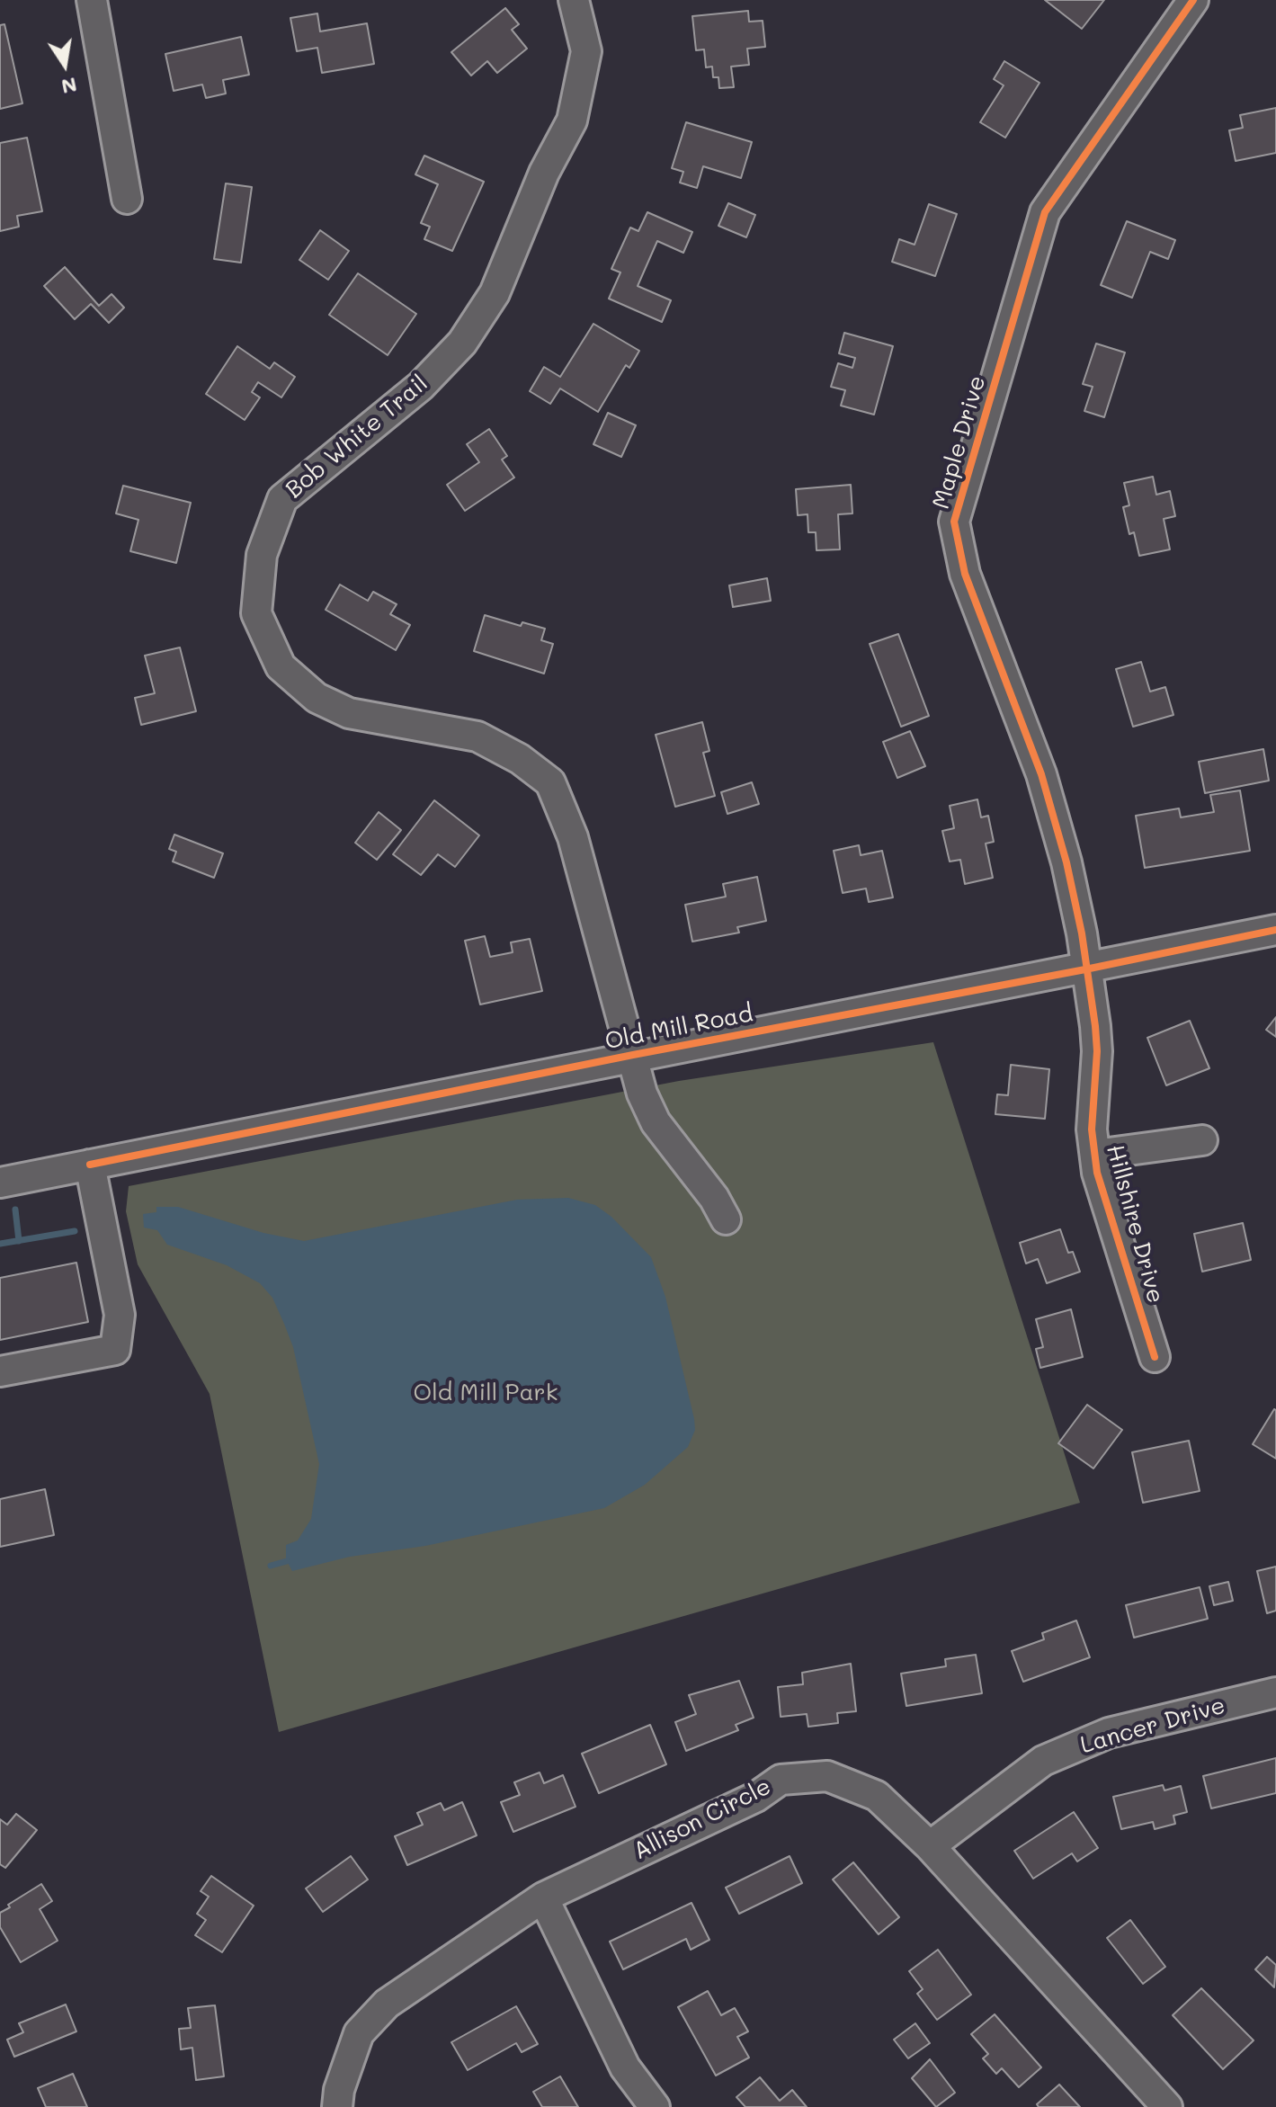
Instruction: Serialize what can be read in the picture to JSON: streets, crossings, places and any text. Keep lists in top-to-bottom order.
{
  "streets": {
    "street": [
      "Bob White Trail",
      "Maple Drive",
      "Old Mill Road",
      "Hillshire Drive",
      "Lancer Drive",
      "Allison Circle"
    ]
  },
  "crossings": [
    ["Bob White Trail", "Old Mill Road"],
    ["Maple Drive", "Old Mill Road"],
    ["Maple Drive", "Hillshire Drive"],
    ["Old Mill Road", "Hillshire Drive"],
    ["Lancer Drive", "Allison Circle"]
  ],
  "parks": ["Old Mill Park"],
  "north": "bottom"
}
